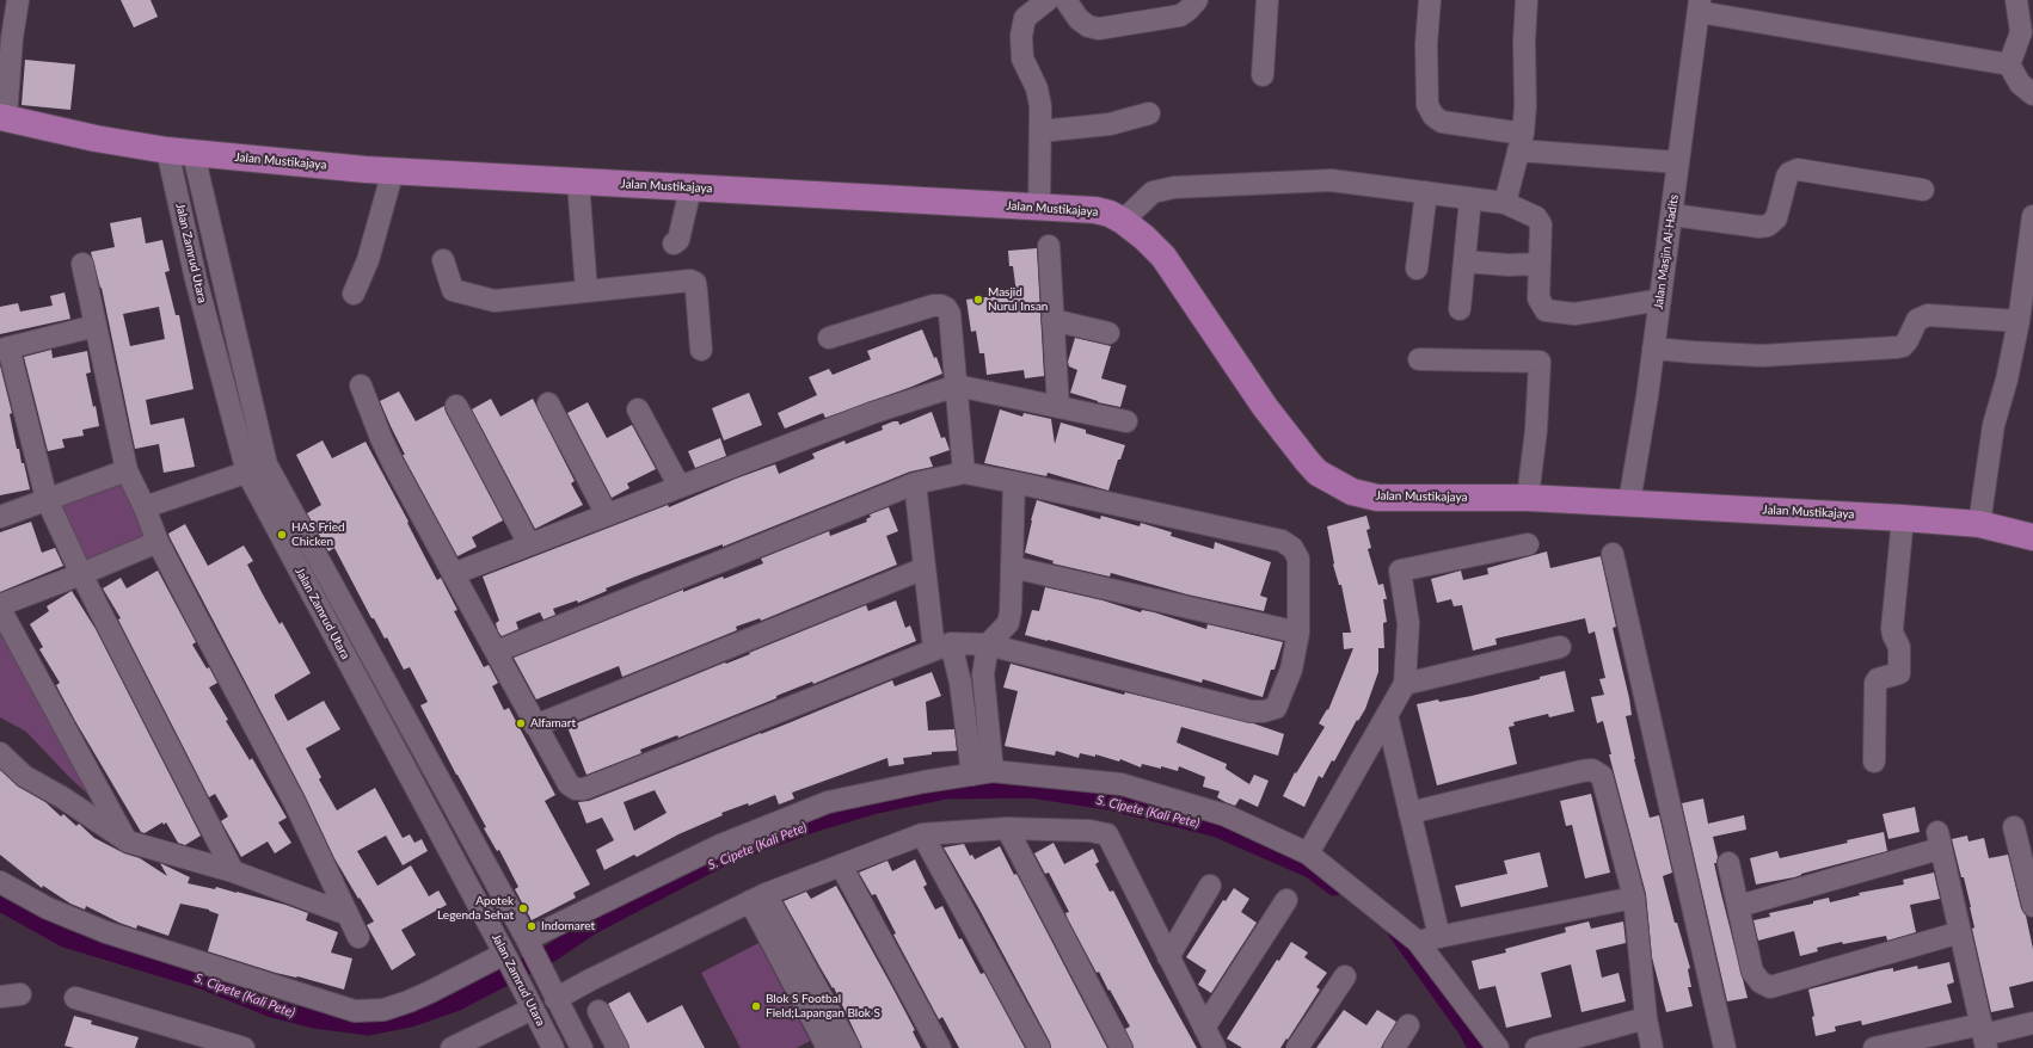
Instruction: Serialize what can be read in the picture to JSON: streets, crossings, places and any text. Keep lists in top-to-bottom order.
{
  "streets": {
    "main road": ["Jalan Mustikajaya"],
    "street": ["Jalan Masjin Al-Hadits", "Jalan Zamrud Utara"]
  },
  "crossings": [
    ["Jalan Mustikajaya", "Jalan Masjin Al-Hadits"],
    ["Jalan Mustikajaya", "Jalan Zamrud Utara"]
  ],
  "water": ["S. Cipete (Kali Pete)"],
  "places": [
    "Masjid Nurul Insan",
    "HAS Fried Chicken",
    "Alfamart",
    "Apotek Legenda Sehat",
    "Indomaret",
    "Blok S Footbal Field;Lapangan Blok S"
  ]
}
